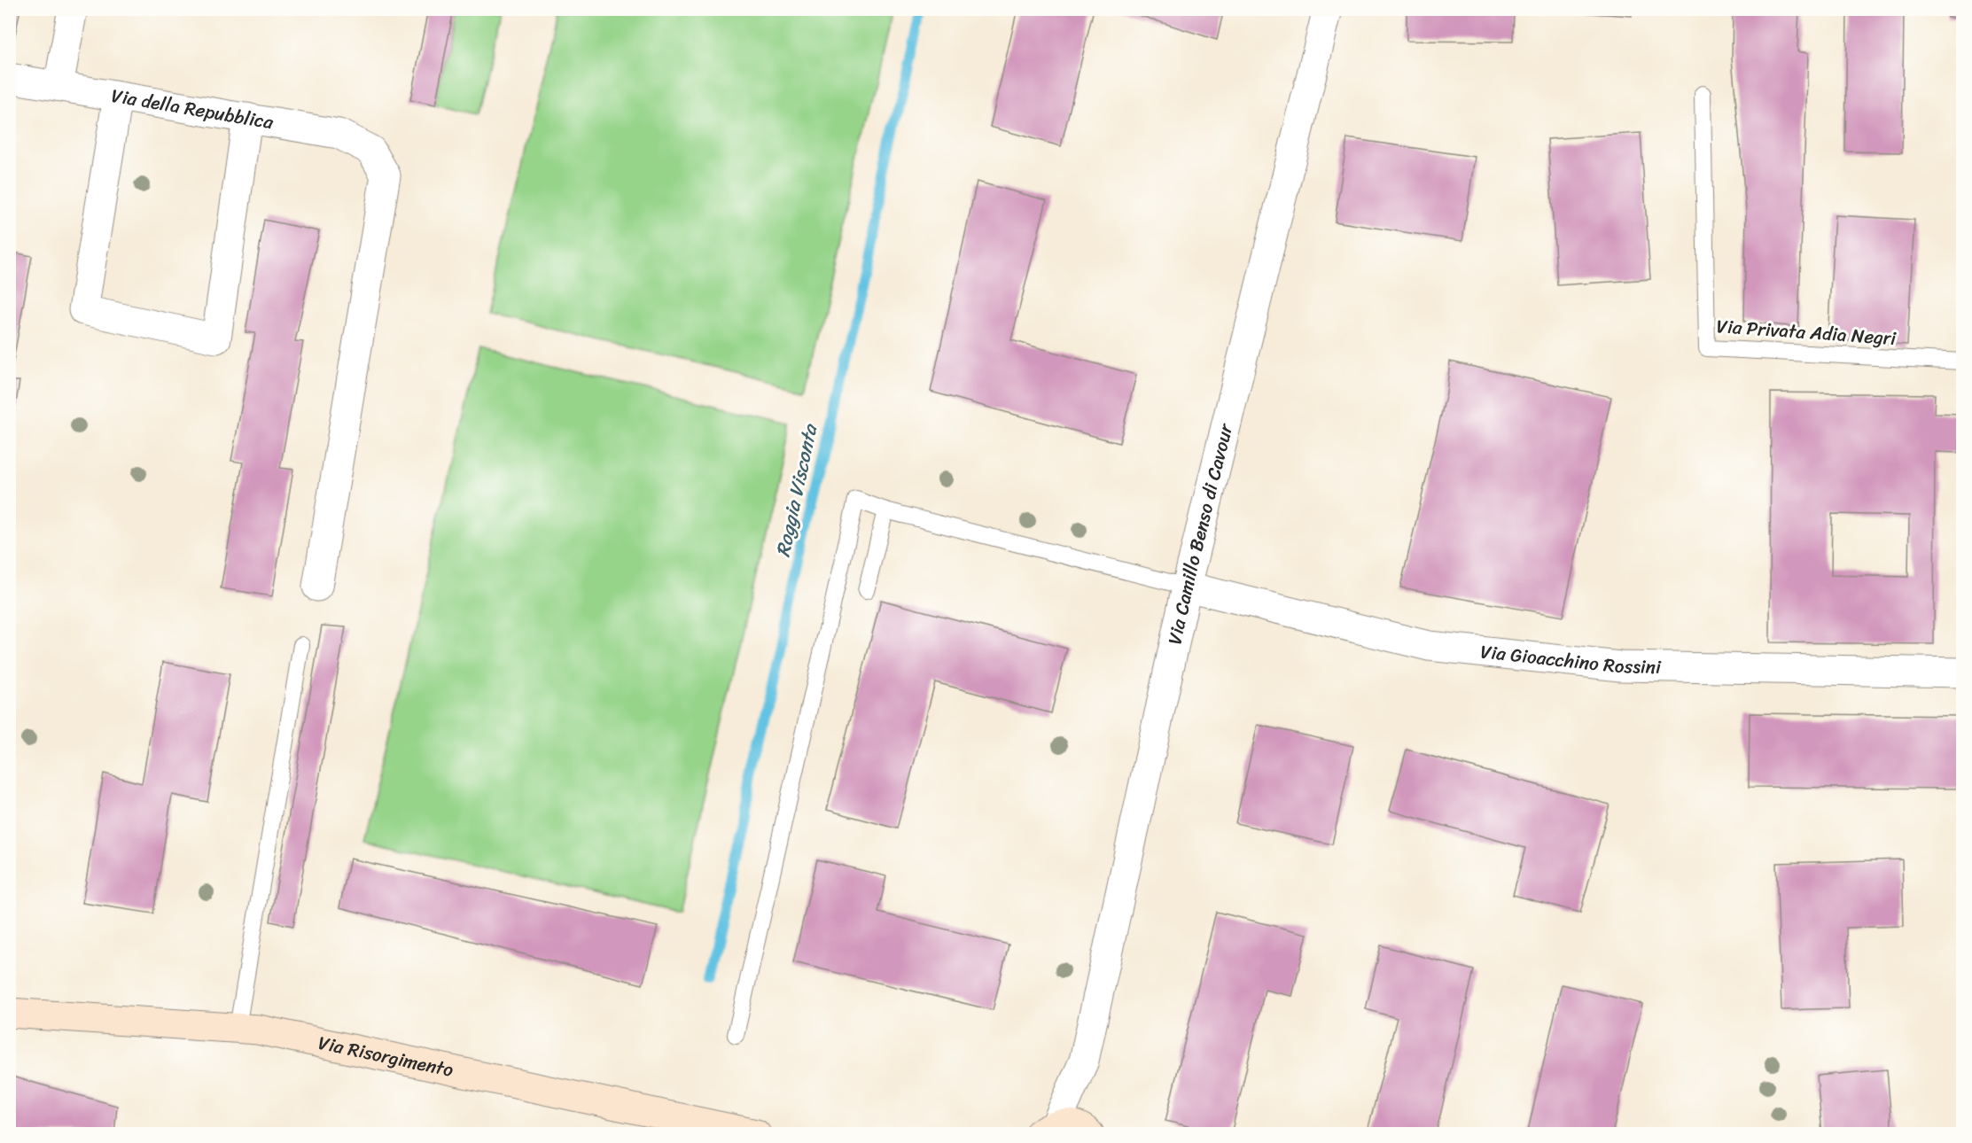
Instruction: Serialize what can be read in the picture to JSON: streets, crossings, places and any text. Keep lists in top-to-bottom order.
{
  "streets": {
    "street": [
      "Via della Repubblica",
      "Via Camillo Benso di Cavour",
      "Via Gioacchino Rossini",
      "Via Risorgimento"
    ],
    "lane": ["Via Privata Adia Negri"]
  },
  "crossings": [
    ["Via Camillo Benso di Cavour", "Via Gioacchino Rossini"]
  ],
  "water": ["Roggia Visconta"]
}
